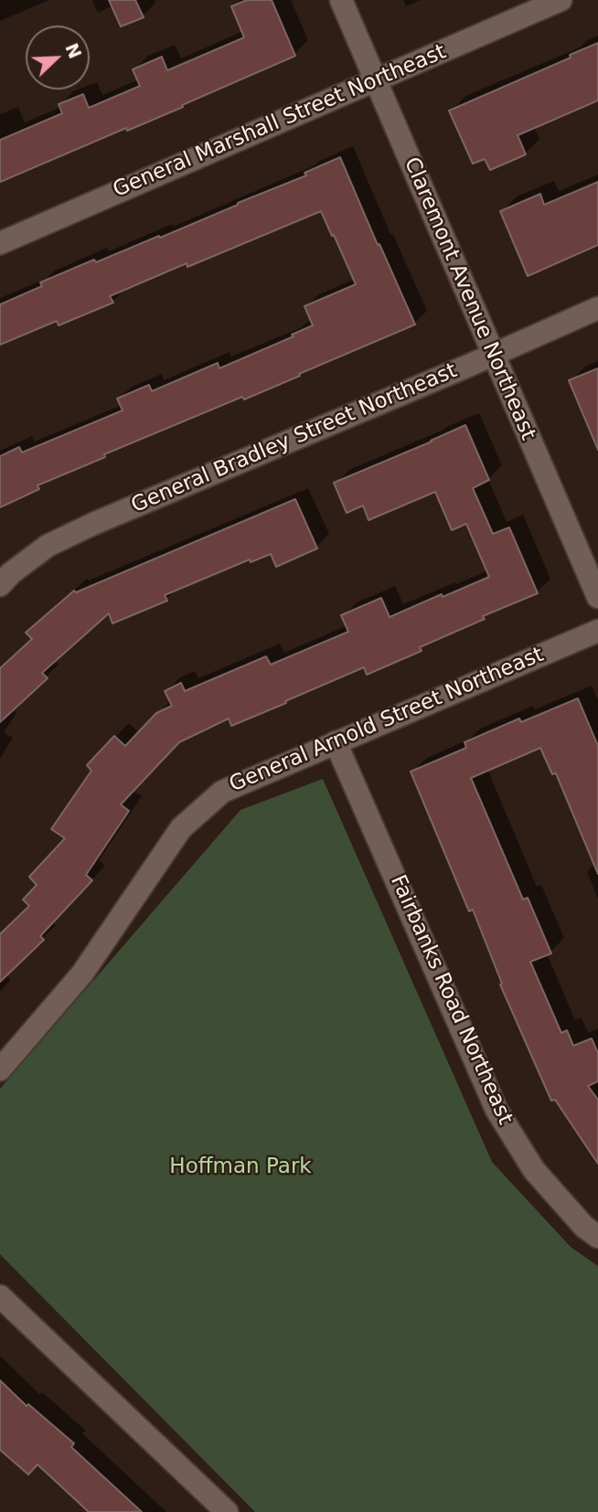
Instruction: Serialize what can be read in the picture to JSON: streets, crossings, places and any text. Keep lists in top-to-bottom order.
{
  "streets": {
    "street": [
      "General Marshall Street Northeast",
      "Claremont Avenue Northeast",
      "General Bradley Street Northeast",
      "General Arnold Street Northeast",
      "Fairbanks Road Northeast"
    ]
  },
  "crossings": [
    ["General Marshall Street Northeast", "Claremont Avenue Northeast"],
    ["Claremont Avenue Northeast", "General Bradley Street Northeast"],
    ["General Arnold Street Northeast", "Fairbanks Road Northeast"]
  ],
  "parks": ["Hoffman Park"],
  "north": "top right"
}
